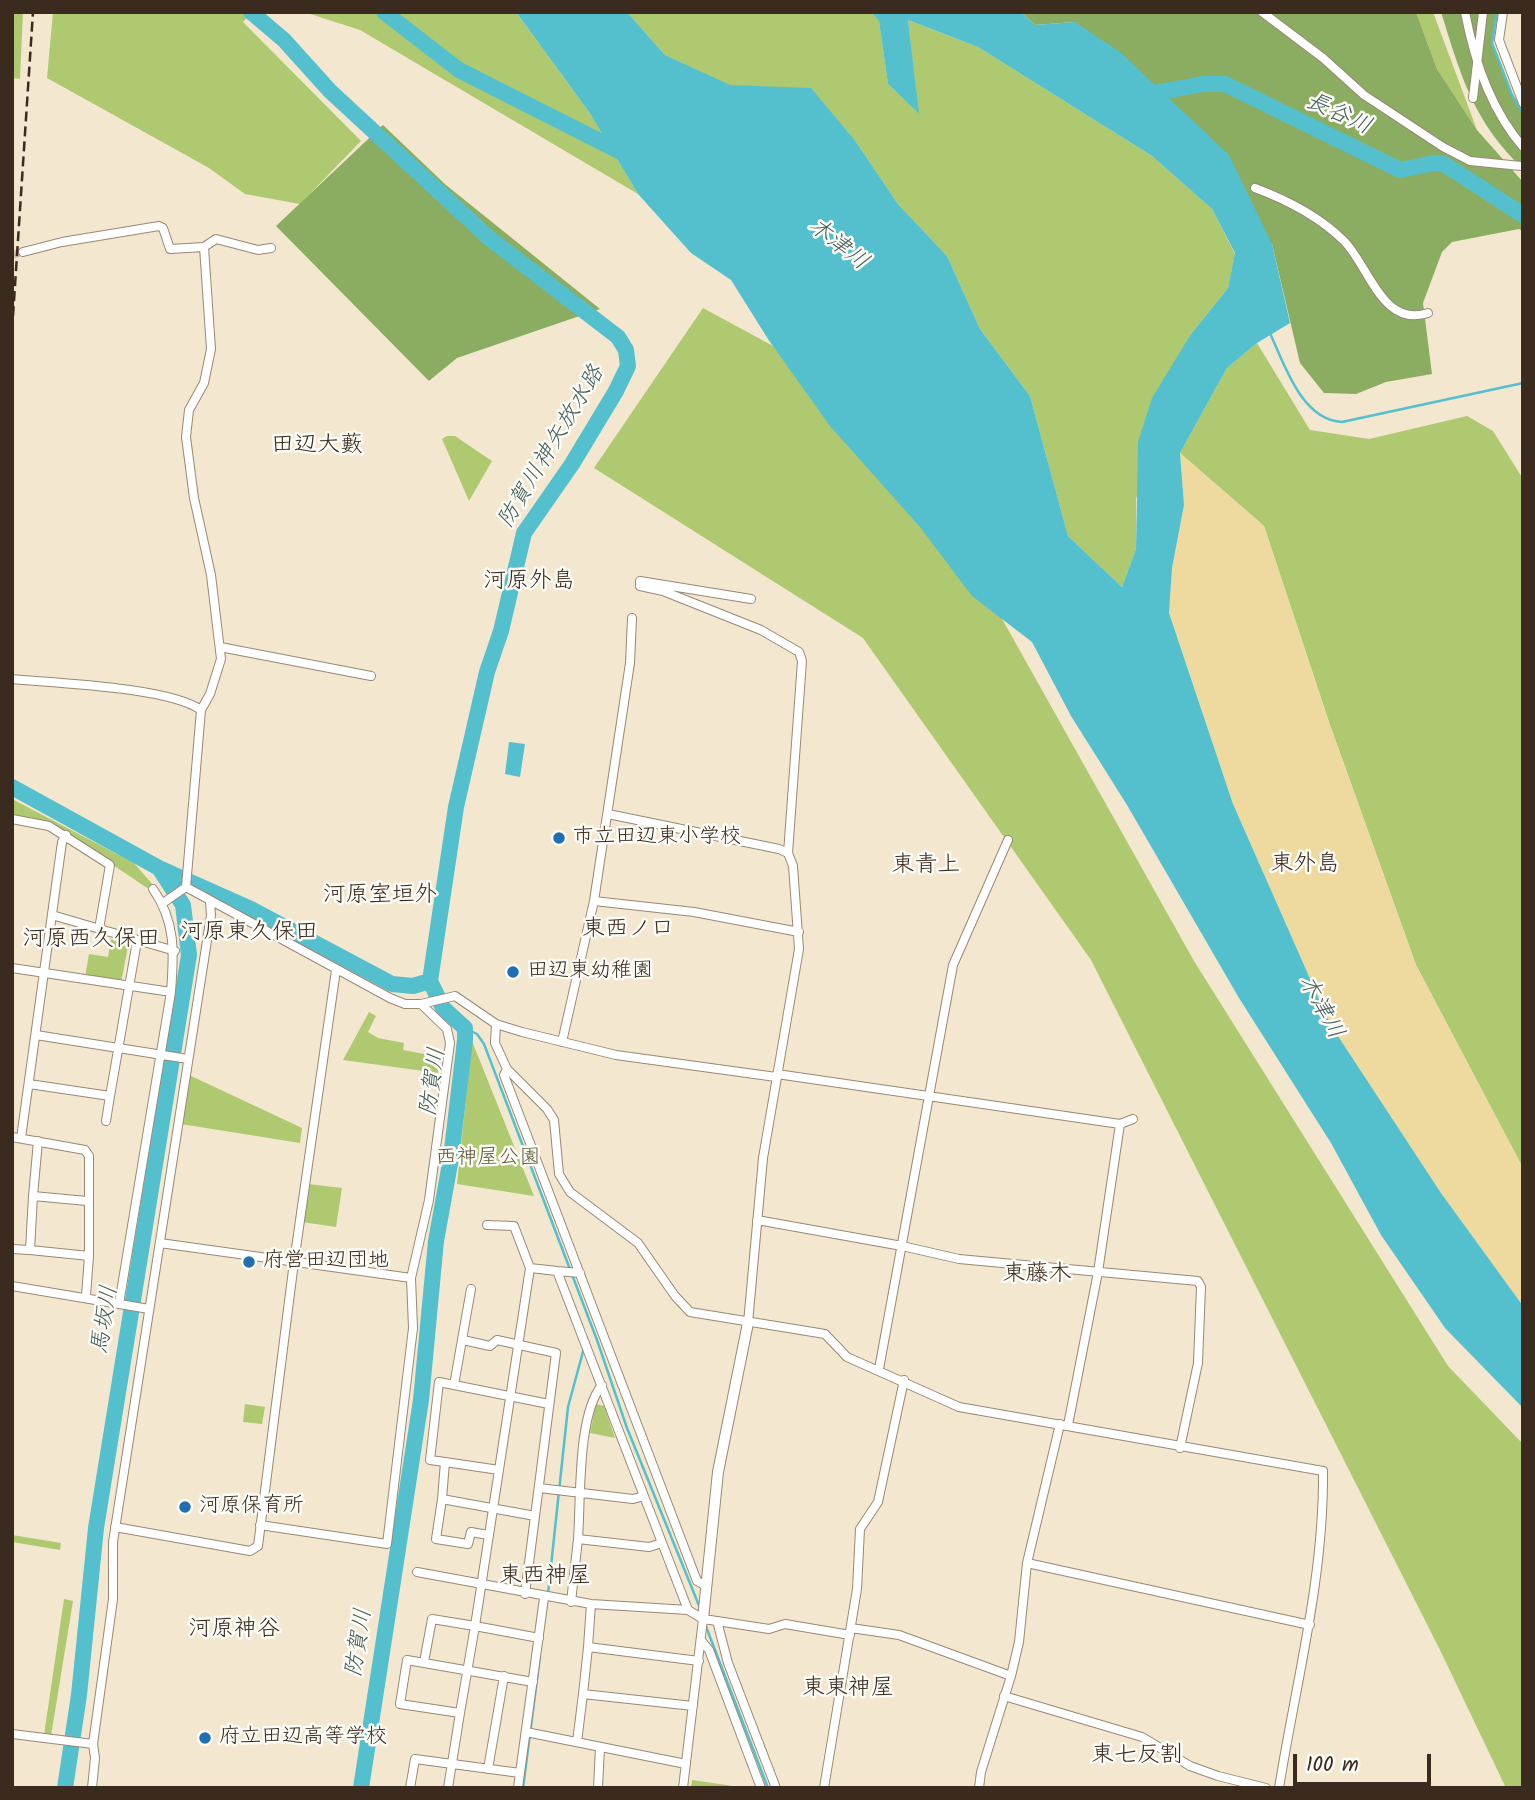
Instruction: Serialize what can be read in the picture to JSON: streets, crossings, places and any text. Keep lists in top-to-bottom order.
{
  "districts": [
    "田辺大藪",
    "河原外島",
    "東外島",
    "東青上",
    "河原室垣外",
    "東西ノ口",
    "河原東久保田",
    "河原西久保田",
    "東藤木",
    "東西神屋",
    "河原神谷",
    "東東神屋",
    "東七反割"
  ],
  "water": [
    "長谷川",
    "木津川",
    "防賀川神矢放水路",
    "防賀川",
    "馬坂川"
  ],
  "parks": ["西神屋公園"],
  "places": [
    "市立田辺東小学校",
    "田辺東幼稚園",
    "府営田辺団地",
    "河原保育所",
    "府立田辺高等学校"
  ],
  "scale_bar": "100 m"
}
